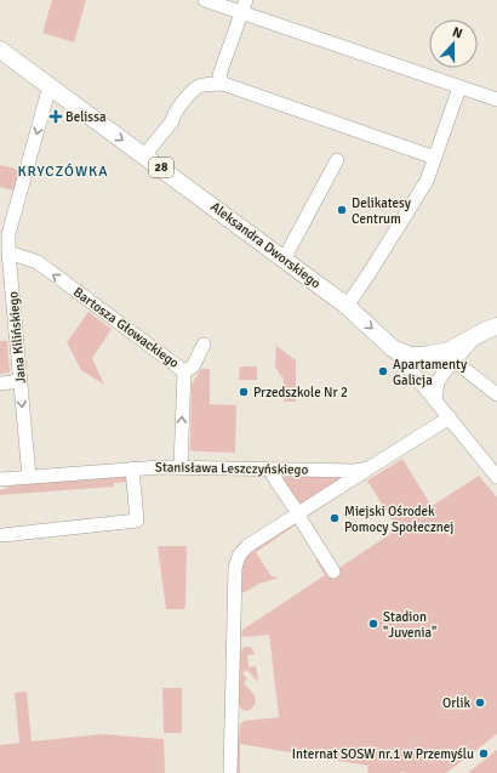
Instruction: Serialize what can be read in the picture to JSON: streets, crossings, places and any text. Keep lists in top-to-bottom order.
{
  "streets": {
    "main road": ["28", "Aleksandra Dworskiego"],
    "street": ["Bartosza Głowackiego", "Jana Kilińskiego", "Stanisława Leszczyńskiego"]
  },
  "crossings": [
    ["28", "Aleksandra Dworskiego"],
    ["Aleksandra Dworskiego", "Jana Kilińskiego"],
    ["Aleksandra Dworskiego", "Stanisława Leszczyńskiego"],
    ["Bartosza Głowackiego", "Jana Kilińskiego"],
    ["Bartosza Głowackiego", "Stanisława Leszczyńskiego"],
    ["Jana Kilińskiego", "Stanisława Leszczyńskiego"]
  ],
  "one_way": ["Bartosza Głowackiego", "Jana Kilińskiego"],
  "districts": ["KRYCZÓWKA"],
  "places": {
    "health": ["Belissa"],
    "other": [
      "Delikatesy Centrum",
      "Apartamenty Galicja",
      "Przedszkole Nr 2",
      "Miejski Ośrodek Pomocy Społecznej",
      "Stadion \"Juvenia\"",
      "Orlik",
      "Internat SOSW nr.1 w Przemyślu"
    ]
  },
  "north": "top"
}
